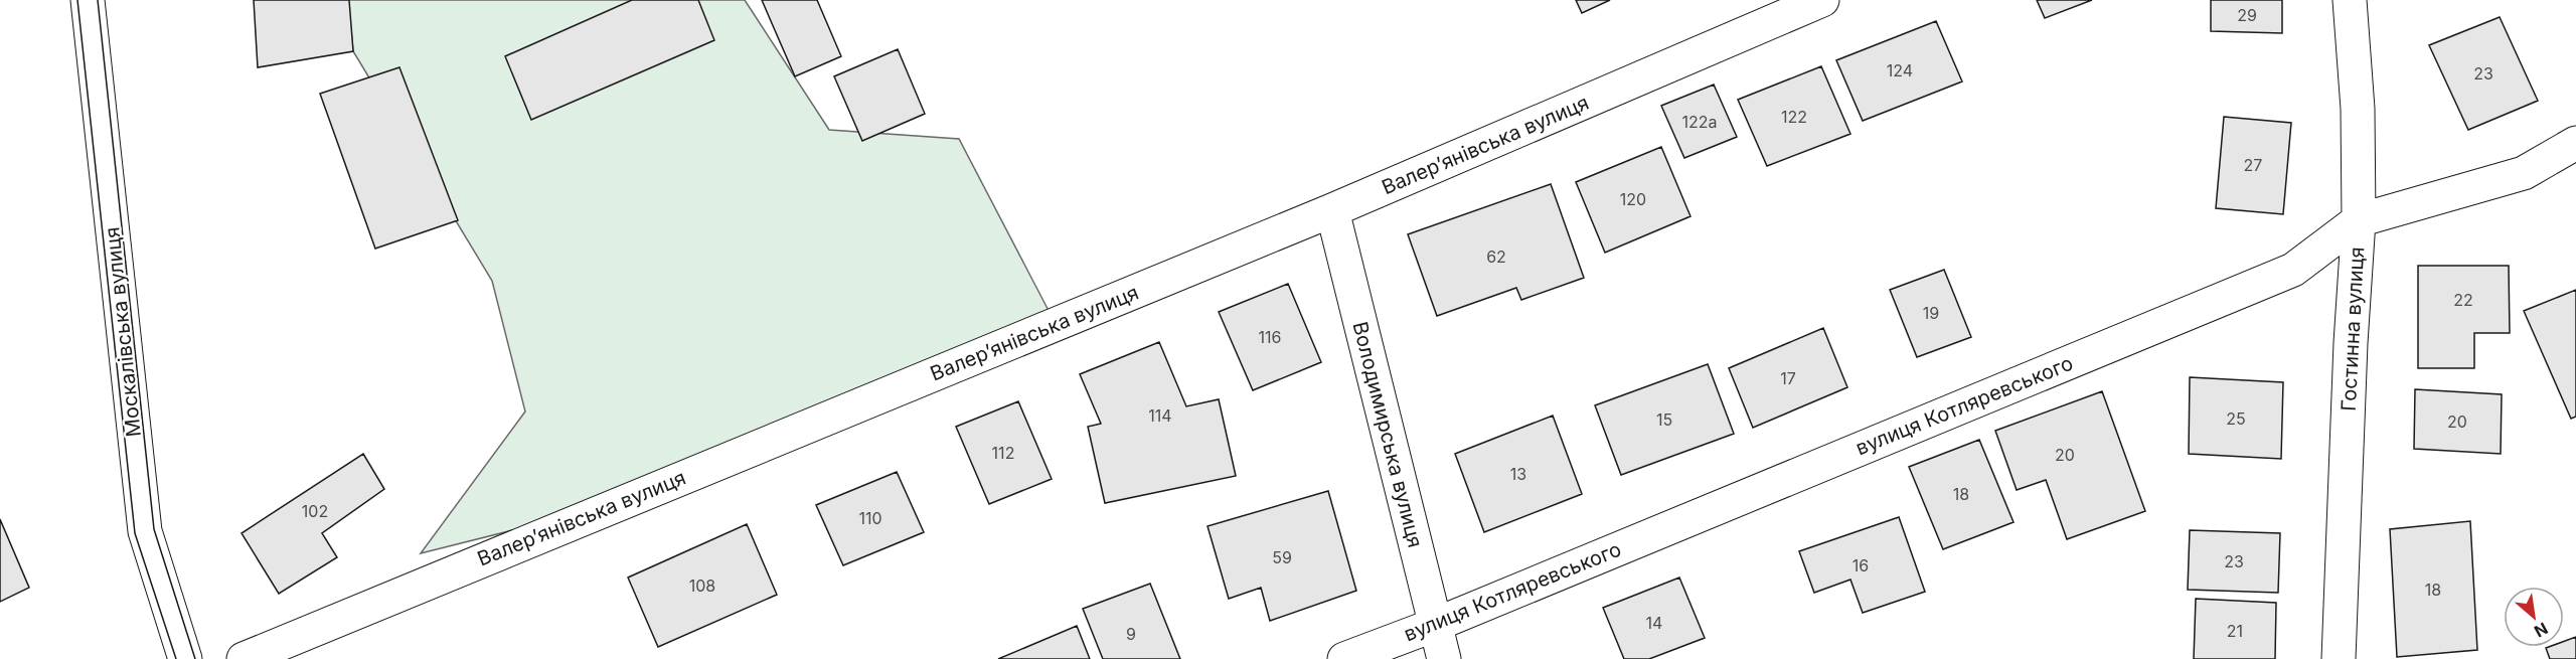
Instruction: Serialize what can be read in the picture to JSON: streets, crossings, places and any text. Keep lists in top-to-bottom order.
{
  "streets": {
    "street": [
      "Валер’янівська вулиця",
      "Гостинна вулиця",
      "Москалівська вулиця",
      "вулиця Котляревського",
      "Володимирська вулиця"
    ]
  },
  "crossings": [
    ["Валер’янівська вулиця", "Володимирська вулиця"],
    ["Гостинна вулиця", "вулиця Котляревського"],
    ["вулиця Котляревського", "Володимирська вулиця"]
  ],
  "house_numbers": [
    "29",
    "124",
    "23",
    "122",
    "122а",
    "27",
    "120",
    "62",
    "22",
    "19",
    "116",
    "17",
    "114",
    "25",
    "15",
    "20",
    "112",
    "20",
    "13",
    "18",
    "102",
    "110",
    "59",
    "23",
    "16",
    "108",
    "18",
    "14",
    "21",
    "9"
  ],
  "north": "bottom right"
}
